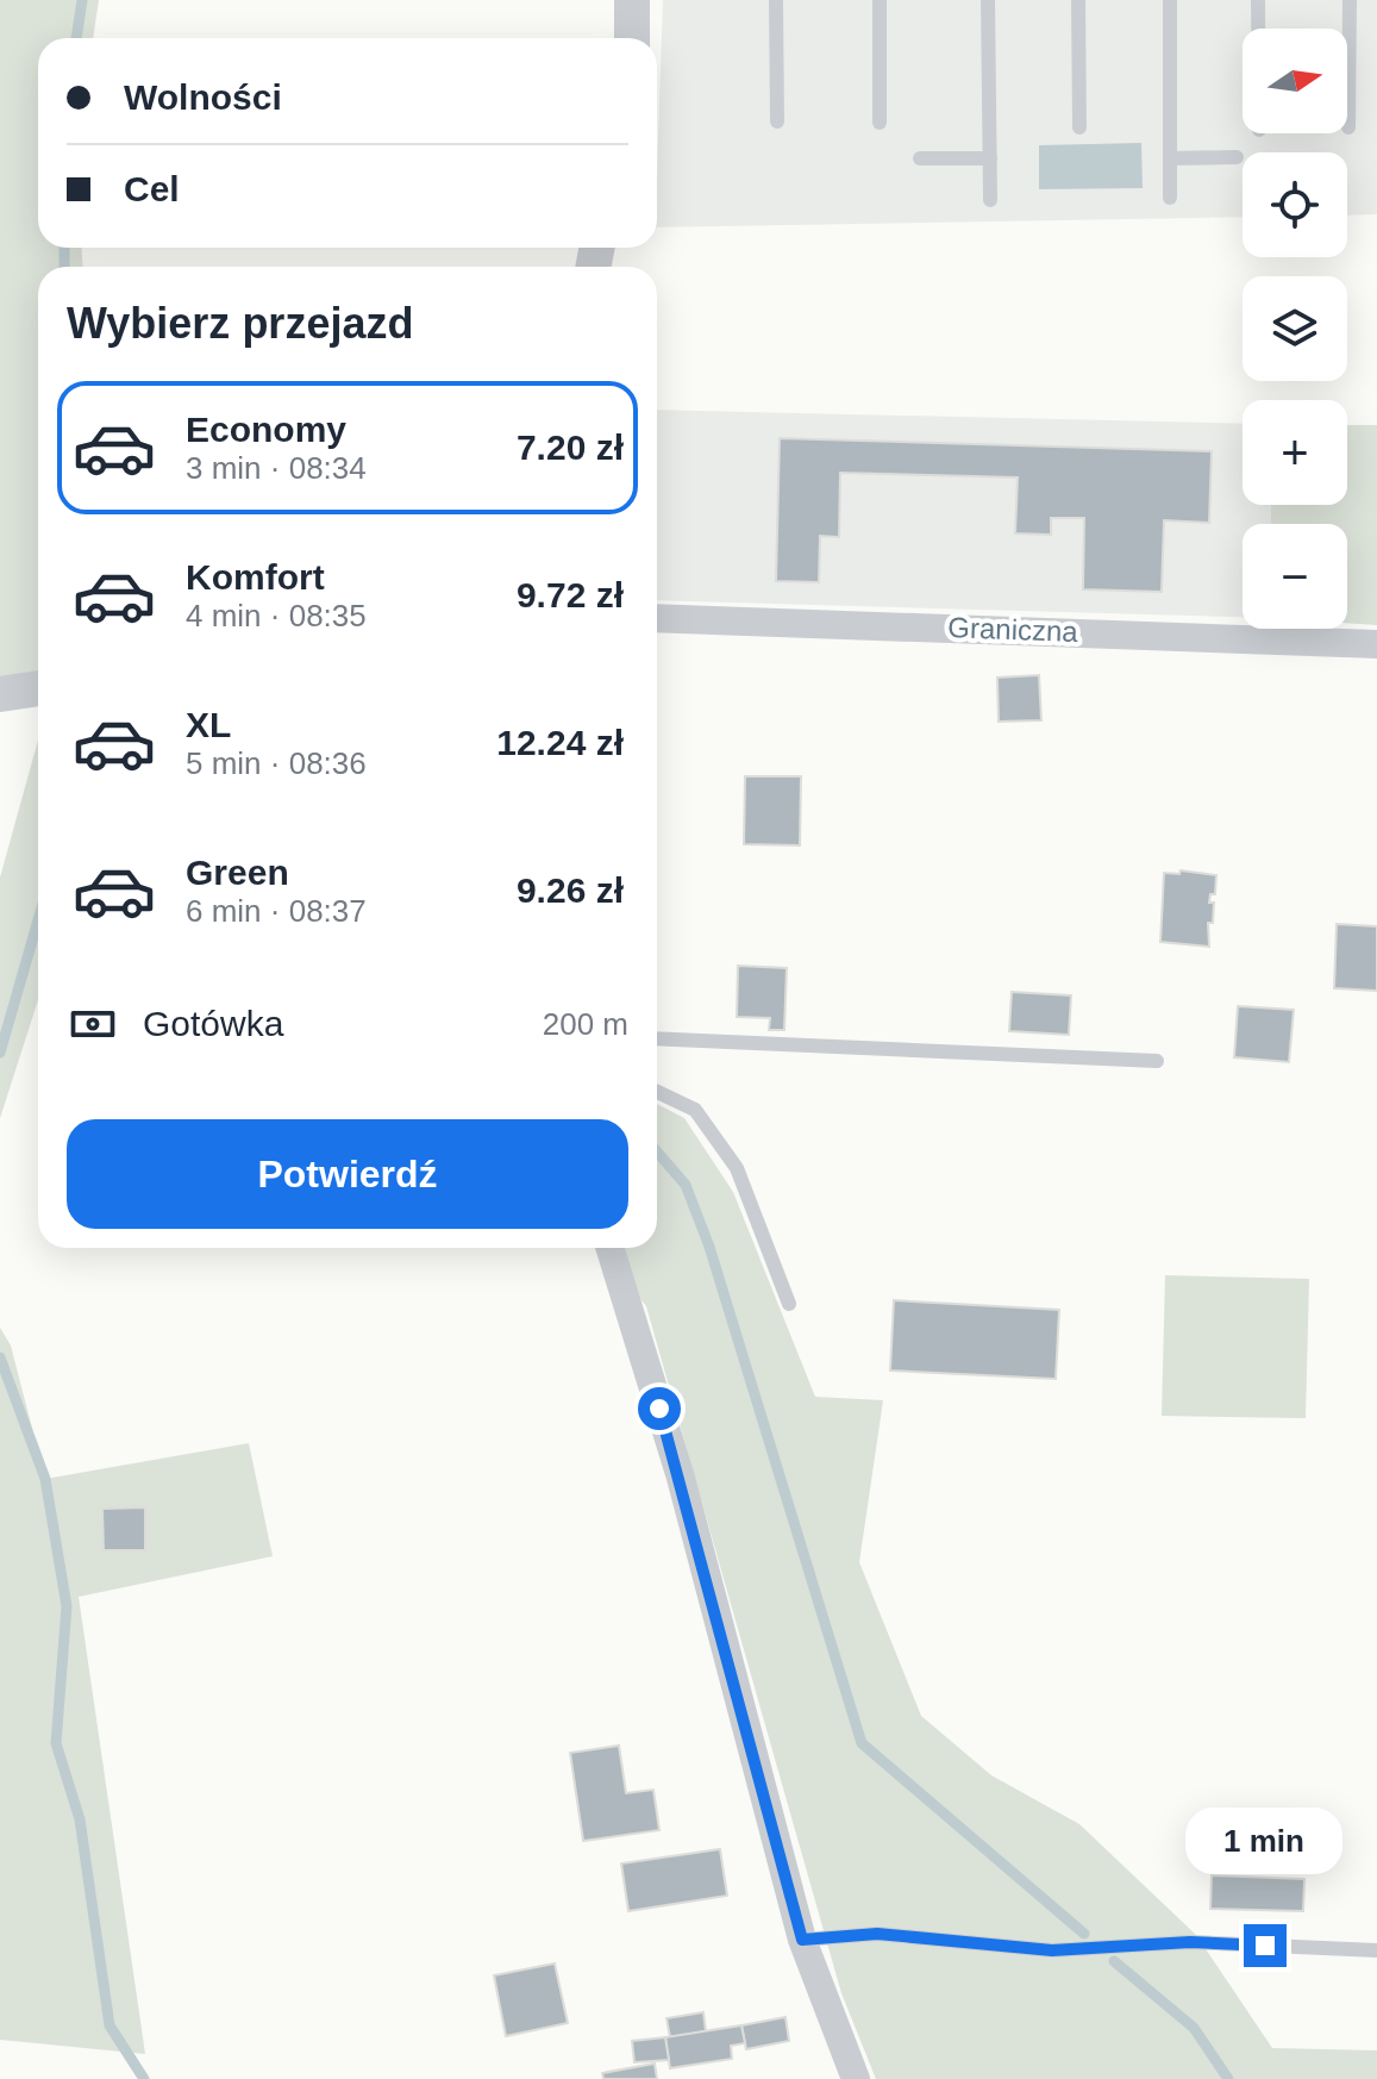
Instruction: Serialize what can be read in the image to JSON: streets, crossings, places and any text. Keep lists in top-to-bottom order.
{
  "streets": {
    "street": ["Graniczna"]
  },
  "north": "right",
  "page": {
    "map_buttons": ["+", "−"],
    "banner": ["Wolności", "Cel"],
    "heading": "Wybierz przejazd",
    "list": [
      {
        "name": "Economy",
        "note": "3 min · 08:34",
        "value": "7.20 zł"
      },
      {
        "name": "Komfort",
        "note": "4 min · 08:35",
        "value": "9.72 zł"
      },
      {
        "name": "XL",
        "note": "5 min · 08:36",
        "value": "12.24 zł"
      },
      {
        "name": "Green",
        "note": "6 min · 08:37",
        "value": "9.26 zł"
      }
    ],
    "pay": ["Gotówka", "200 m"],
    "buttons": "Potwierdź",
    "bubble": "1 min"
  }
}
